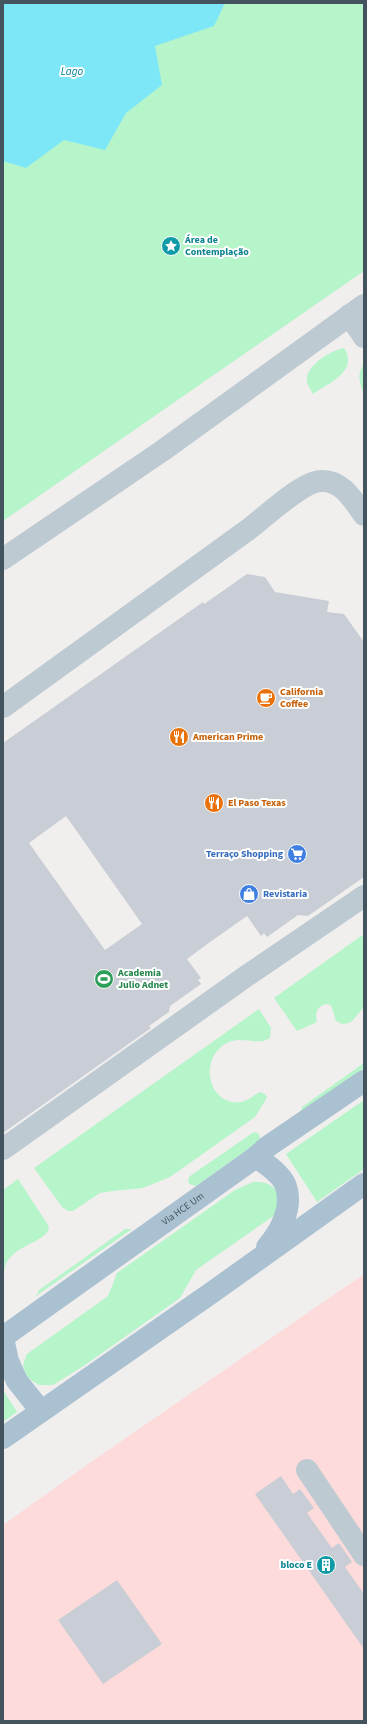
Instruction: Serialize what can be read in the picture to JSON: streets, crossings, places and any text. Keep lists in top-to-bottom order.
{
  "streets": {
    "main road": ["Via HCE Um"]
  },
  "water": ["Lago"],
  "places": {
    "place": ["Área de Contemplação"],
    "cafe": ["California Coffee"],
    "restaurant": ["American Prime", "El Paso Texas"],
    "supermarket": ["Terraço Shopping"],
    "shop": ["Revistaria"],
    "sports": ["Academia Julio Adnet"],
    "building": ["bloco E"]
  }
}
